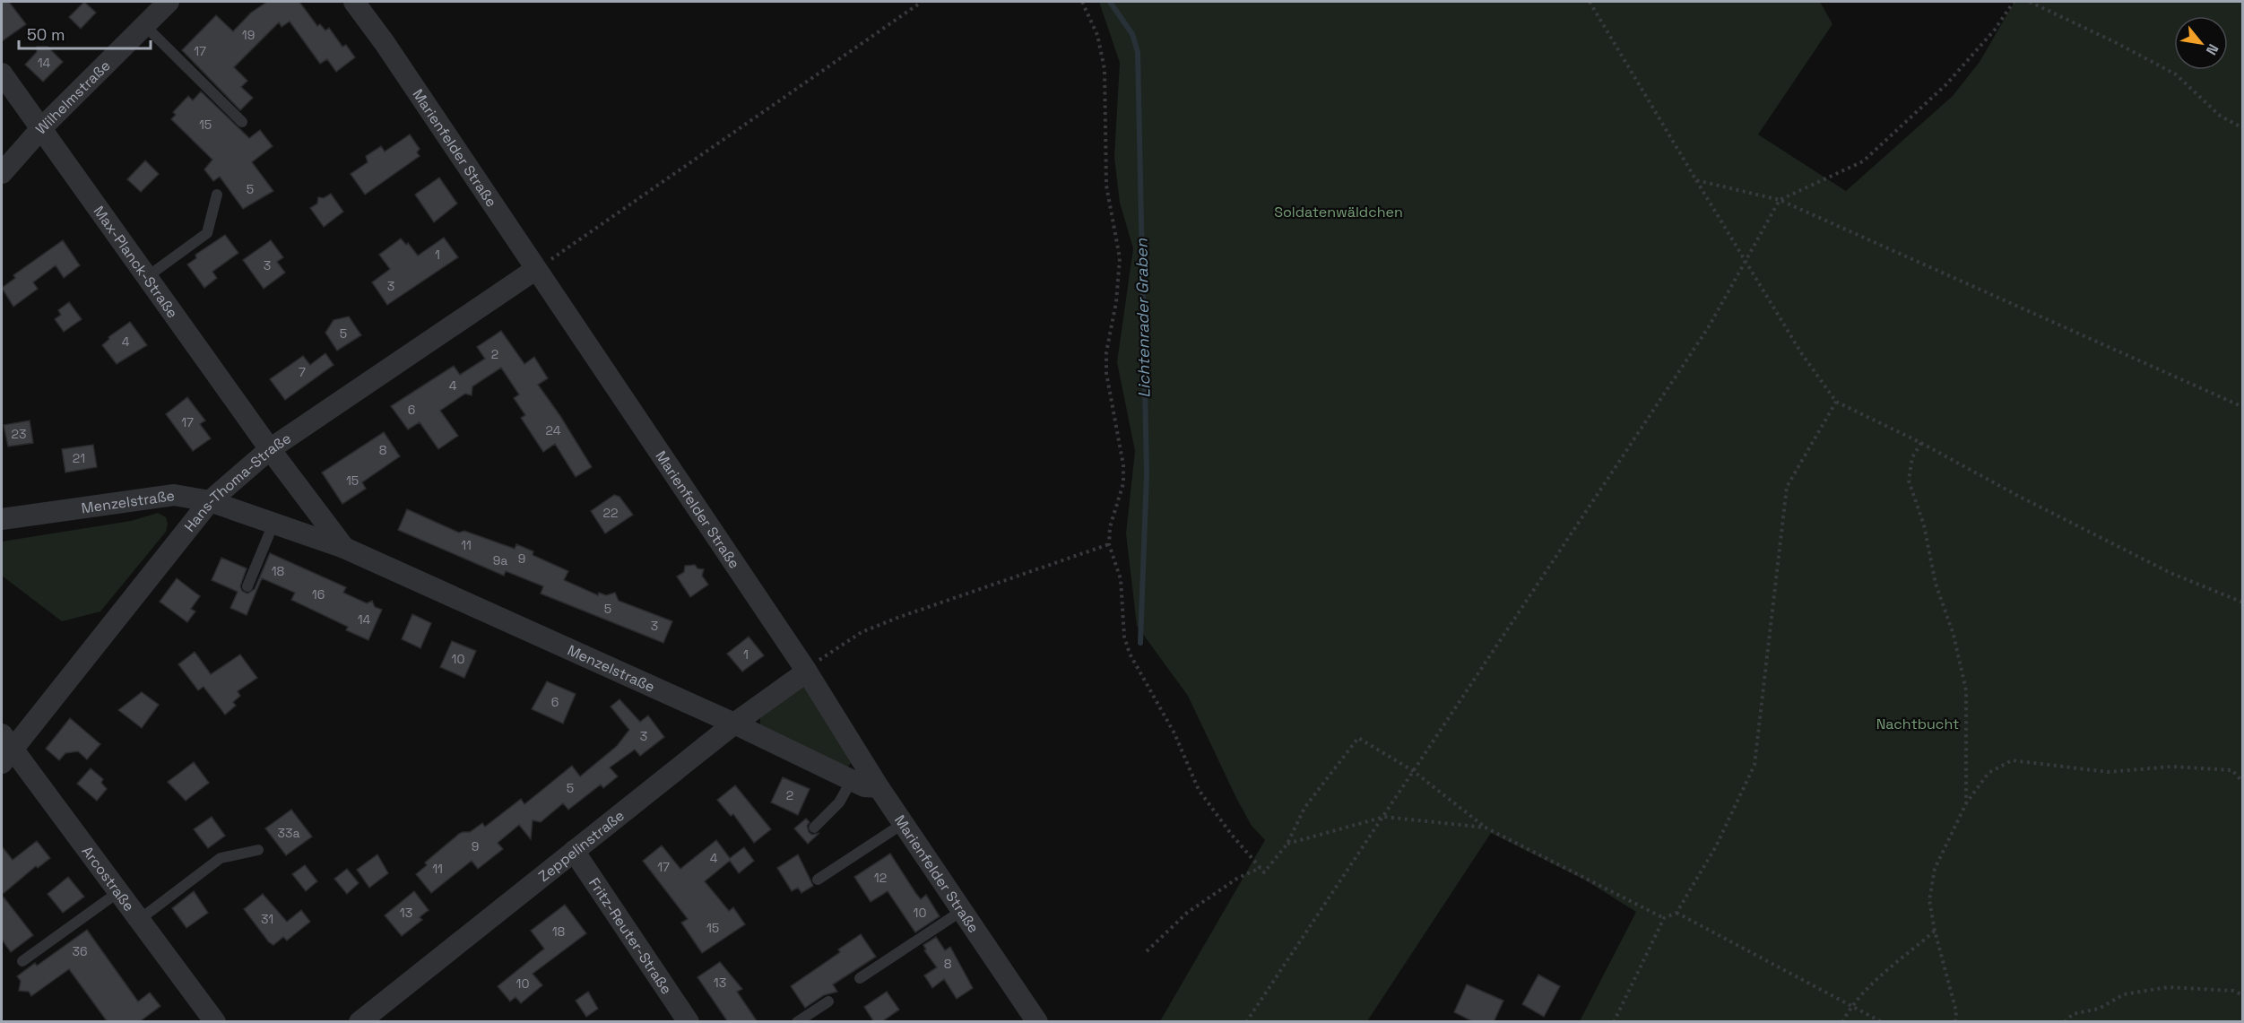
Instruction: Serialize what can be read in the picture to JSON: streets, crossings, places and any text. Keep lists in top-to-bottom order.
{
  "streets": {
    "street": [
      "Wilhelmstraße",
      "Marienfelder Straße",
      "Max-Planck-Straße",
      "Hans-Thoma-Straße",
      "Menzelstraße",
      "Zeppelinstraße",
      "Arcostraße",
      "Fritz-Reuter-Straße"
    ]
  },
  "crossings": [
    ["Wilhelmstraße", "Max-Planck-Straße"],
    ["Marienfelder Straße", "Hans-Thoma-Straße"],
    ["Marienfelder Straße", "Menzelstraße"],
    ["Marienfelder Straße", "Zeppelinstraße"],
    ["Max-Planck-Straße", "Hans-Thoma-Straße"],
    ["Max-Planck-Straße", "Menzelstraße"],
    ["Hans-Thoma-Straße", "Menzelstraße"],
    ["Hans-Thoma-Straße", "Arcostraße"],
    ["Menzelstraße", "Zeppelinstraße"],
    ["Zeppelinstraße", "Fritz-Reuter-Straße"]
  ],
  "water": ["Lichtenrader Graben"],
  "parks": ["Soldatenwäldchen", "Nachtbucht"],
  "house_numbers": [
    "19",
    "17",
    "14",
    "15",
    "5",
    "1",
    "3",
    "3",
    "5",
    "4",
    "2",
    "7",
    "4",
    "6",
    "17",
    "24",
    "23",
    "8",
    "21",
    "15",
    "22",
    "11",
    "9",
    "9a",
    "18",
    "16",
    "5",
    "14",
    "3",
    "1",
    "10",
    "6",
    "3",
    "5",
    "2",
    "33a",
    "9",
    "4",
    "17",
    "11",
    "12",
    "13",
    "10",
    "31",
    "15",
    "18",
    "36",
    "8",
    "13",
    "10"
  ],
  "scale_bar": "50 m",
  "north": "bottom right"
}
